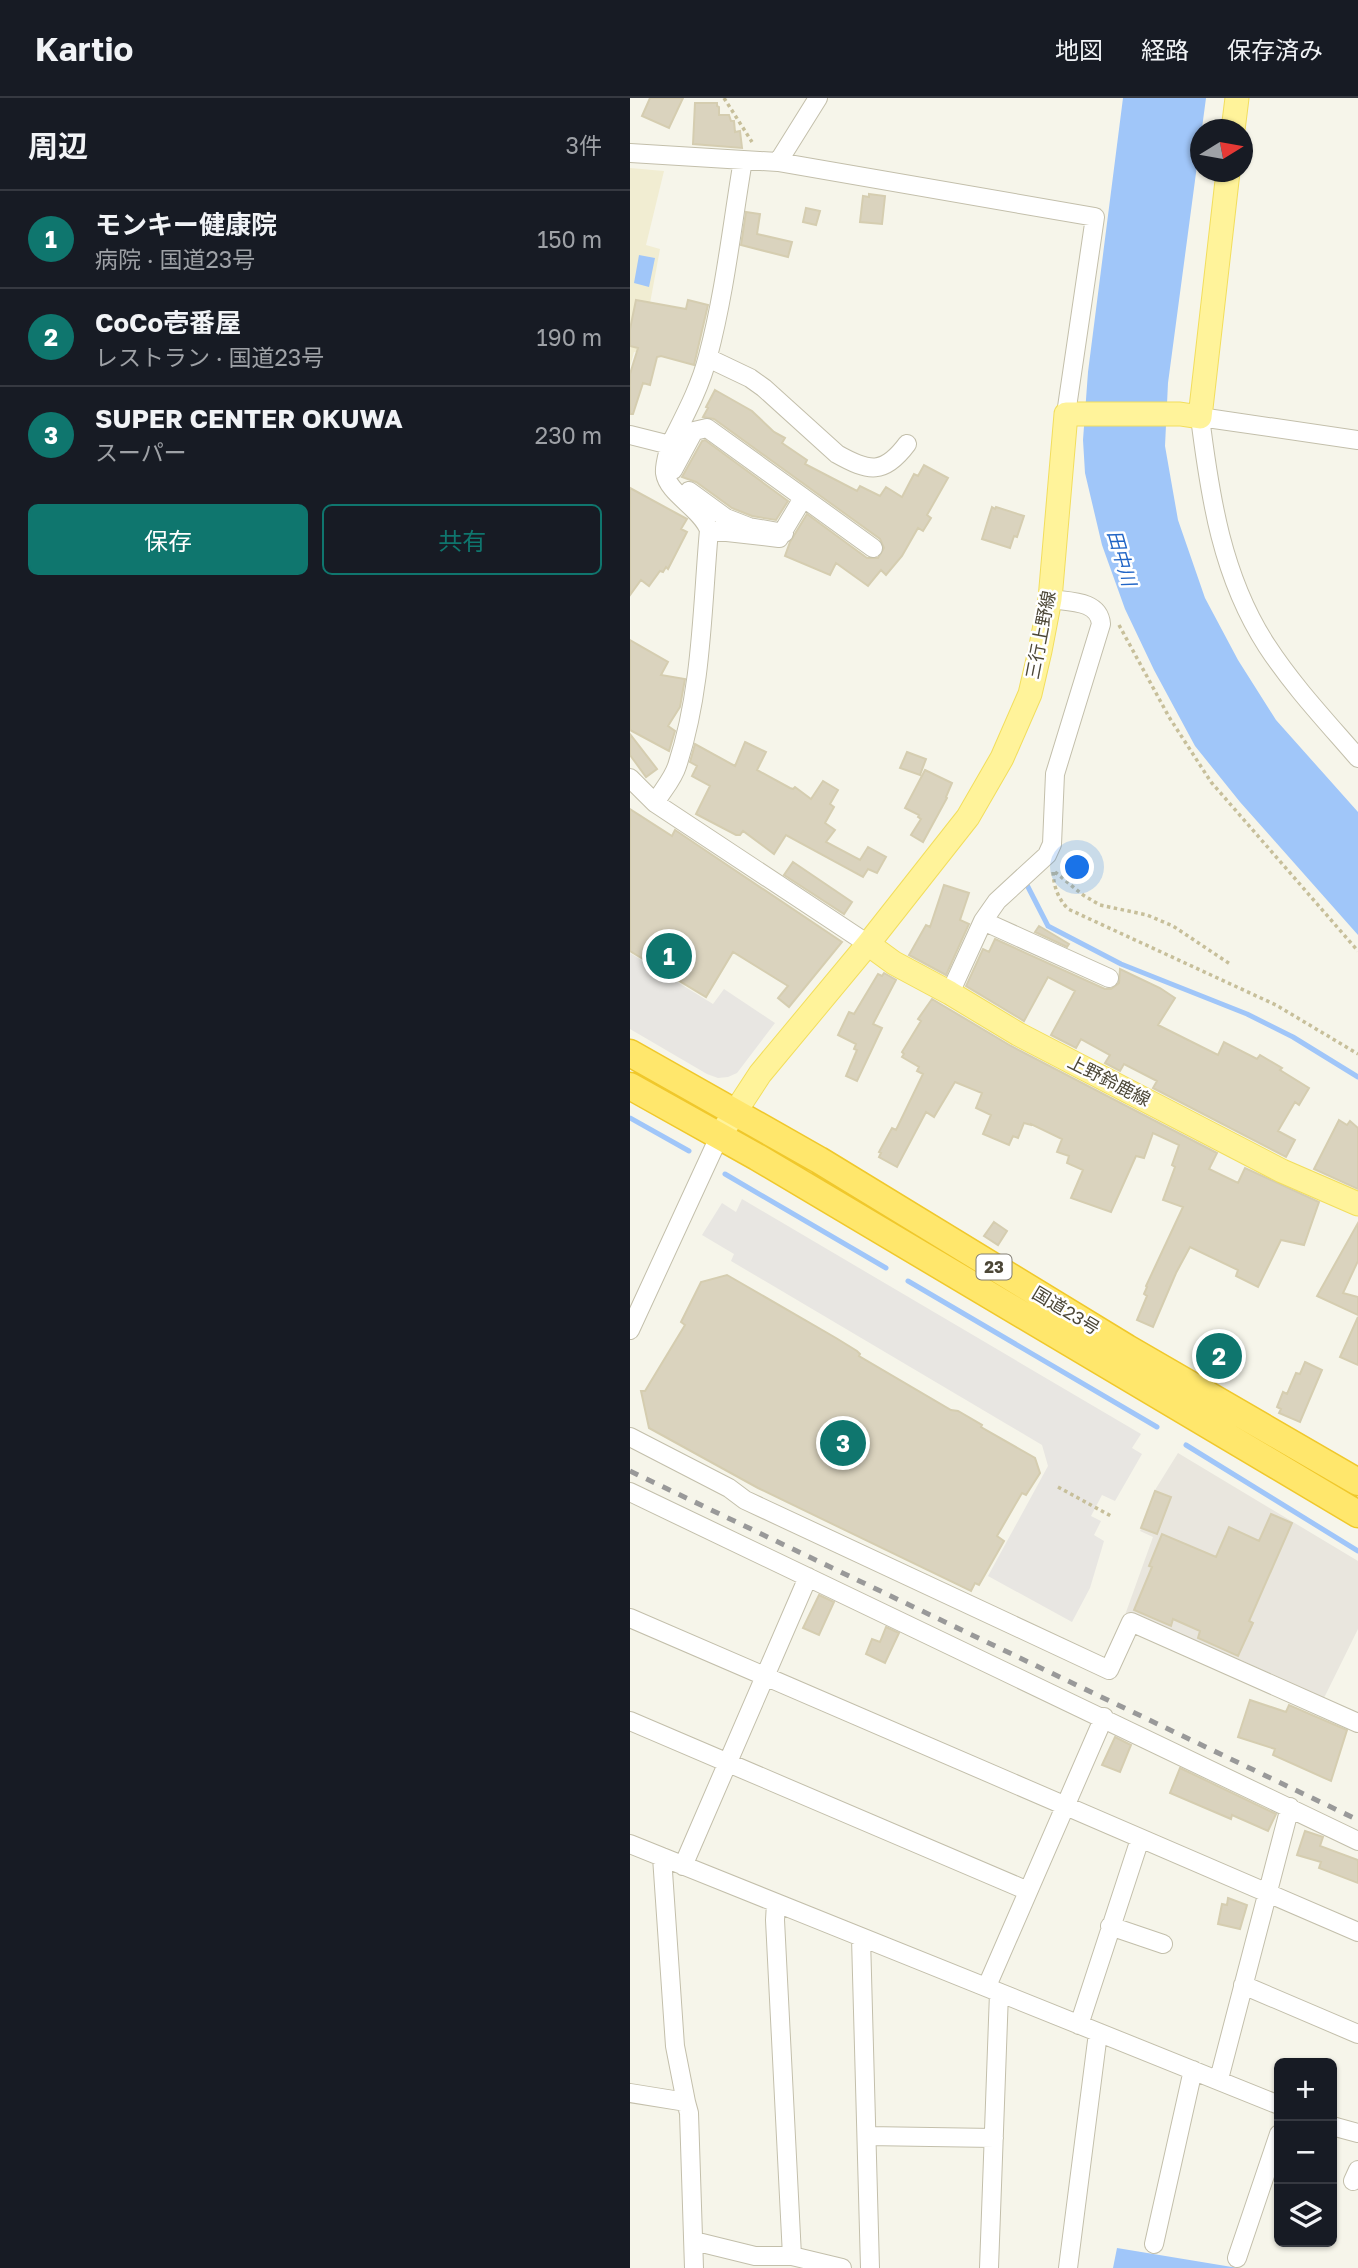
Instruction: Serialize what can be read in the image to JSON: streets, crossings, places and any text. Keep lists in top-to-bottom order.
{
  "streets": {
    "highway": ["23", "国道23号"],
    "main road": ["三行上野線", "上野鈴鹿線"]
  },
  "crossings": [
    ["三行上野線", "上野鈴鹿線"],
    ["三行上野線", "国道23号"]
  ],
  "water": ["田中川"],
  "north": "right",
  "page": {
    "header": "Kartio",
    "nav": ["地図", "経路", "保存済み"],
    "heading": ["周辺", "3件"],
    "list": [
      {
        "mark": "1",
        "name": "モンキー健康院",
        "note": "病院 · 国道23号",
        "value": "150 m"
      },
      {
        "mark": "2",
        "name": "CoCo壱番屋",
        "note": "レストラン · 国道23号",
        "value": "190 m"
      },
      {
        "mark": "3",
        "name": "SUPER CENTER OKUWA",
        "note": "スーパー",
        "value": "230 m"
      }
    ],
    "buttons": ["保存", "共有"],
    "pins": ["1", "2", "3"],
    "map_buttons": ["+", "−"]
  }
}
